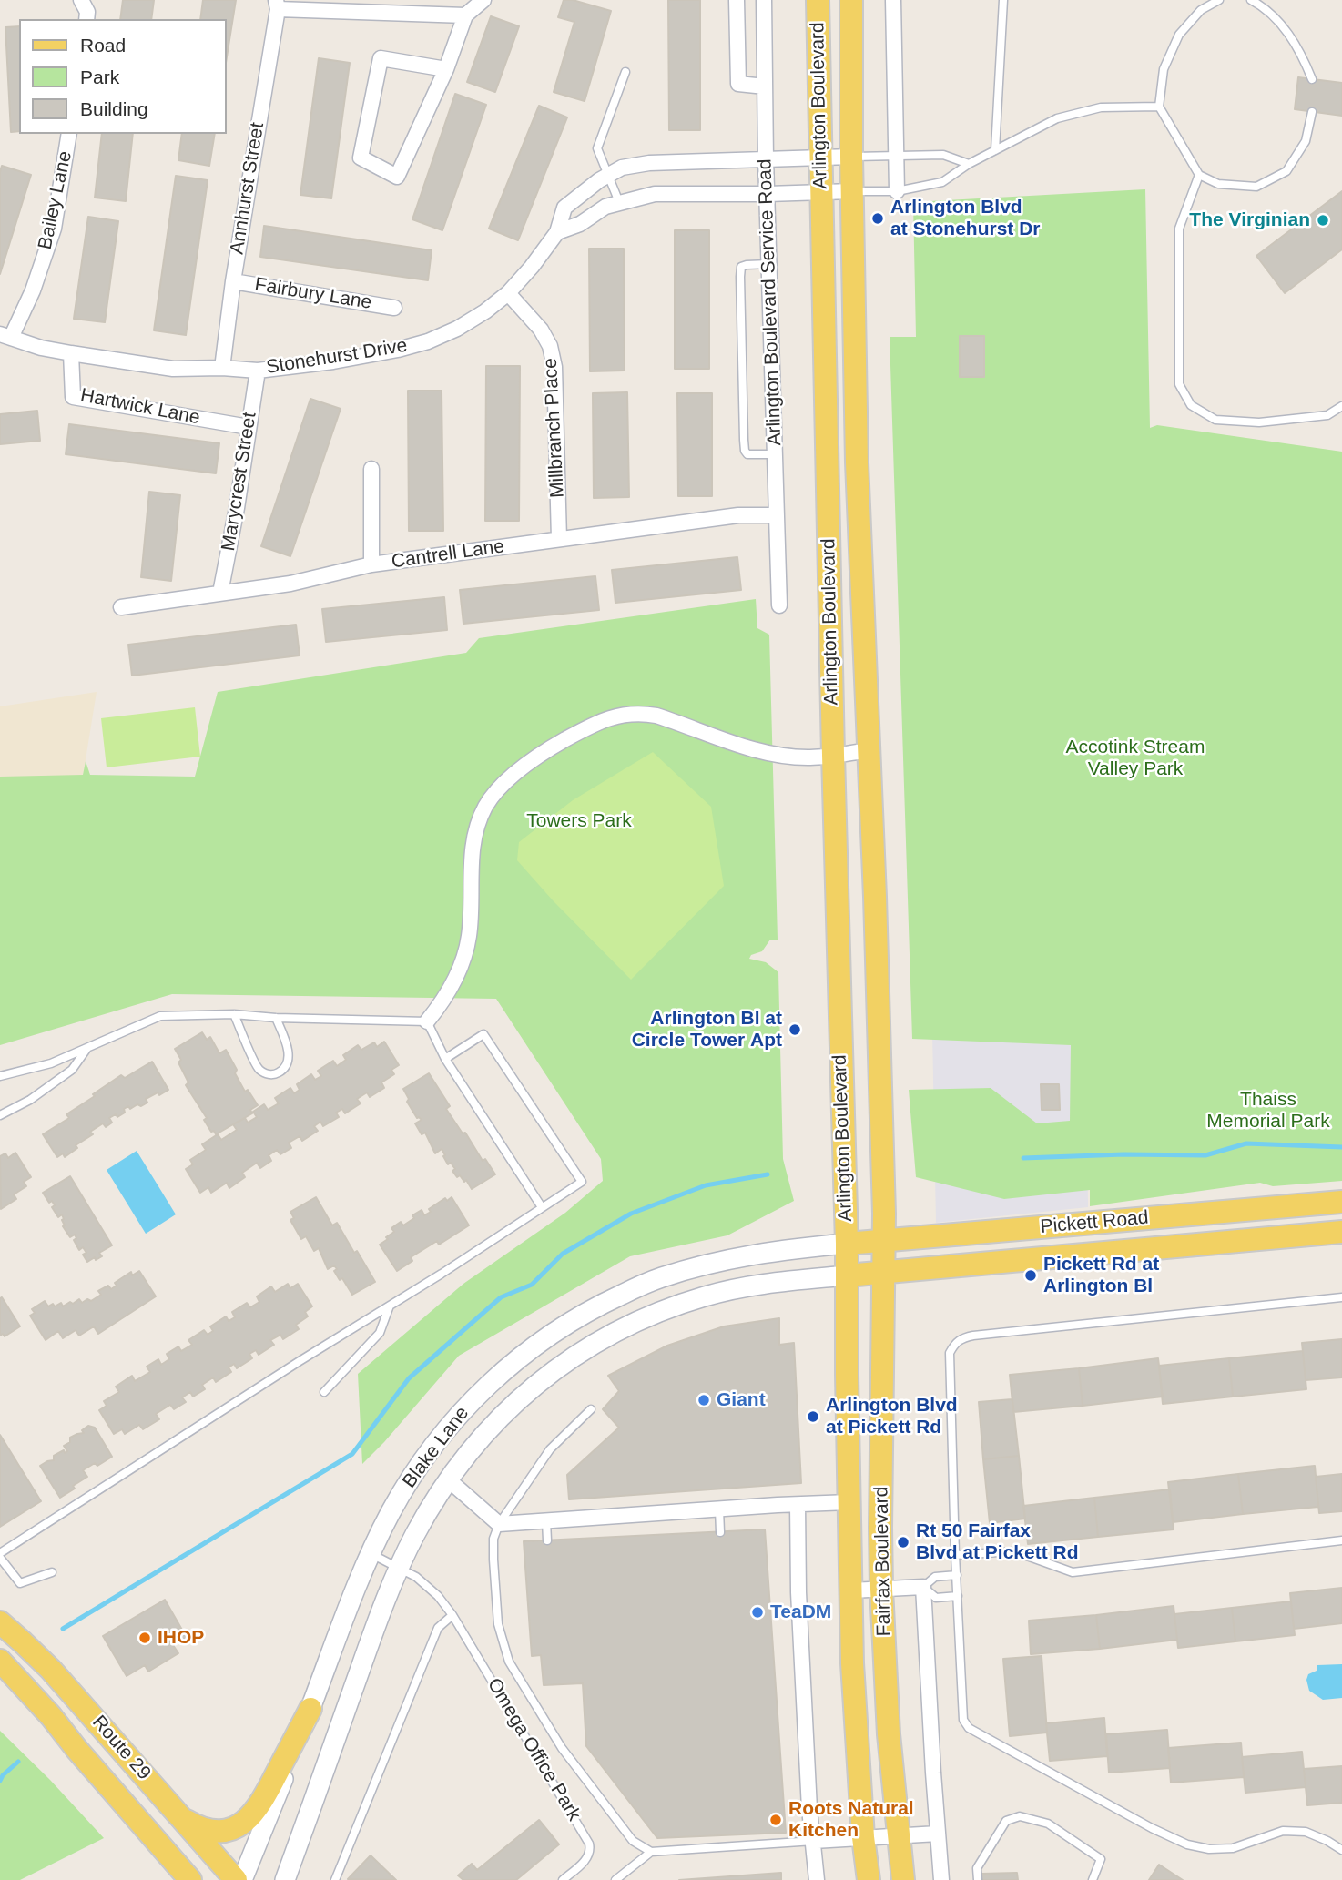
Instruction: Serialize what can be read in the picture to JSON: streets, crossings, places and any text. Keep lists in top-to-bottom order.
{
  "streets": {
    "main road": [
      "Arlington Boulevard",
      "Pickett Road",
      "Blake Lane",
      "Fairfax Boulevard",
      "Route 29"
    ],
    "street": [
      "Annhurst Street",
      "Bailey Lane",
      "Fairbury Lane",
      "Arlington Boulevard Service Road",
      "Stonehurst Drive",
      "Hartwick Lane",
      "Millbranch Place",
      "Marycrest Street",
      "Cantrell Lane"
    ],
    "lane": ["Omega Office Park"]
  },
  "crossings": [
    ["Arlington Boulevard", "Stonehurst Drive"],
    ["Arlington Boulevard", "Pickett Road"],
    ["Arlington Boulevard", "Blake Lane"],
    ["Arlington Boulevard", "Fairfax Boulevard"],
    ["Annhurst Street", "Fairbury Lane"],
    ["Annhurst Street", "Stonehurst Drive"],
    ["Bailey Lane", "Stonehurst Drive"],
    ["Arlington Boulevard Service Road", "Stonehurst Drive"],
    ["Arlington Boulevard Service Road", "Cantrell Lane"],
    ["Stonehurst Drive", "Hartwick Lane"],
    ["Stonehurst Drive", "Millbranch Place"],
    ["Stonehurst Drive", "Marycrest Street"],
    ["Hartwick Lane", "Marycrest Street"],
    ["Millbranch Place", "Cantrell Lane"],
    ["Marycrest Street", "Cantrell Lane"],
    ["Pickett Road", "Blake Lane"],
    ["Pickett Road", "Fairfax Boulevard"],
    ["Blake Lane", "Fairfax Boulevard"],
    ["Blake Lane", "Omega Office Park"]
  ],
  "parks": ["Accotink Stream Valley Park", "Towers Park", "Thaiss Memorial Park"],
  "places": [
    "Arlington Blvd at Stonehurst Dr",
    "The Virginian",
    "Arlington Bl at Circle Tower Apt",
    "Pickett Rd at Arlington Bl",
    "Giant",
    "Arlington Blvd at Pickett Rd",
    "Rt 50 Fairfax Blvd at Pickett Rd",
    "TeaDM",
    "IHOP",
    "Roots Natural Kitchen"
  ],
  "legend": ["Road", "Park", "Building"]
}
